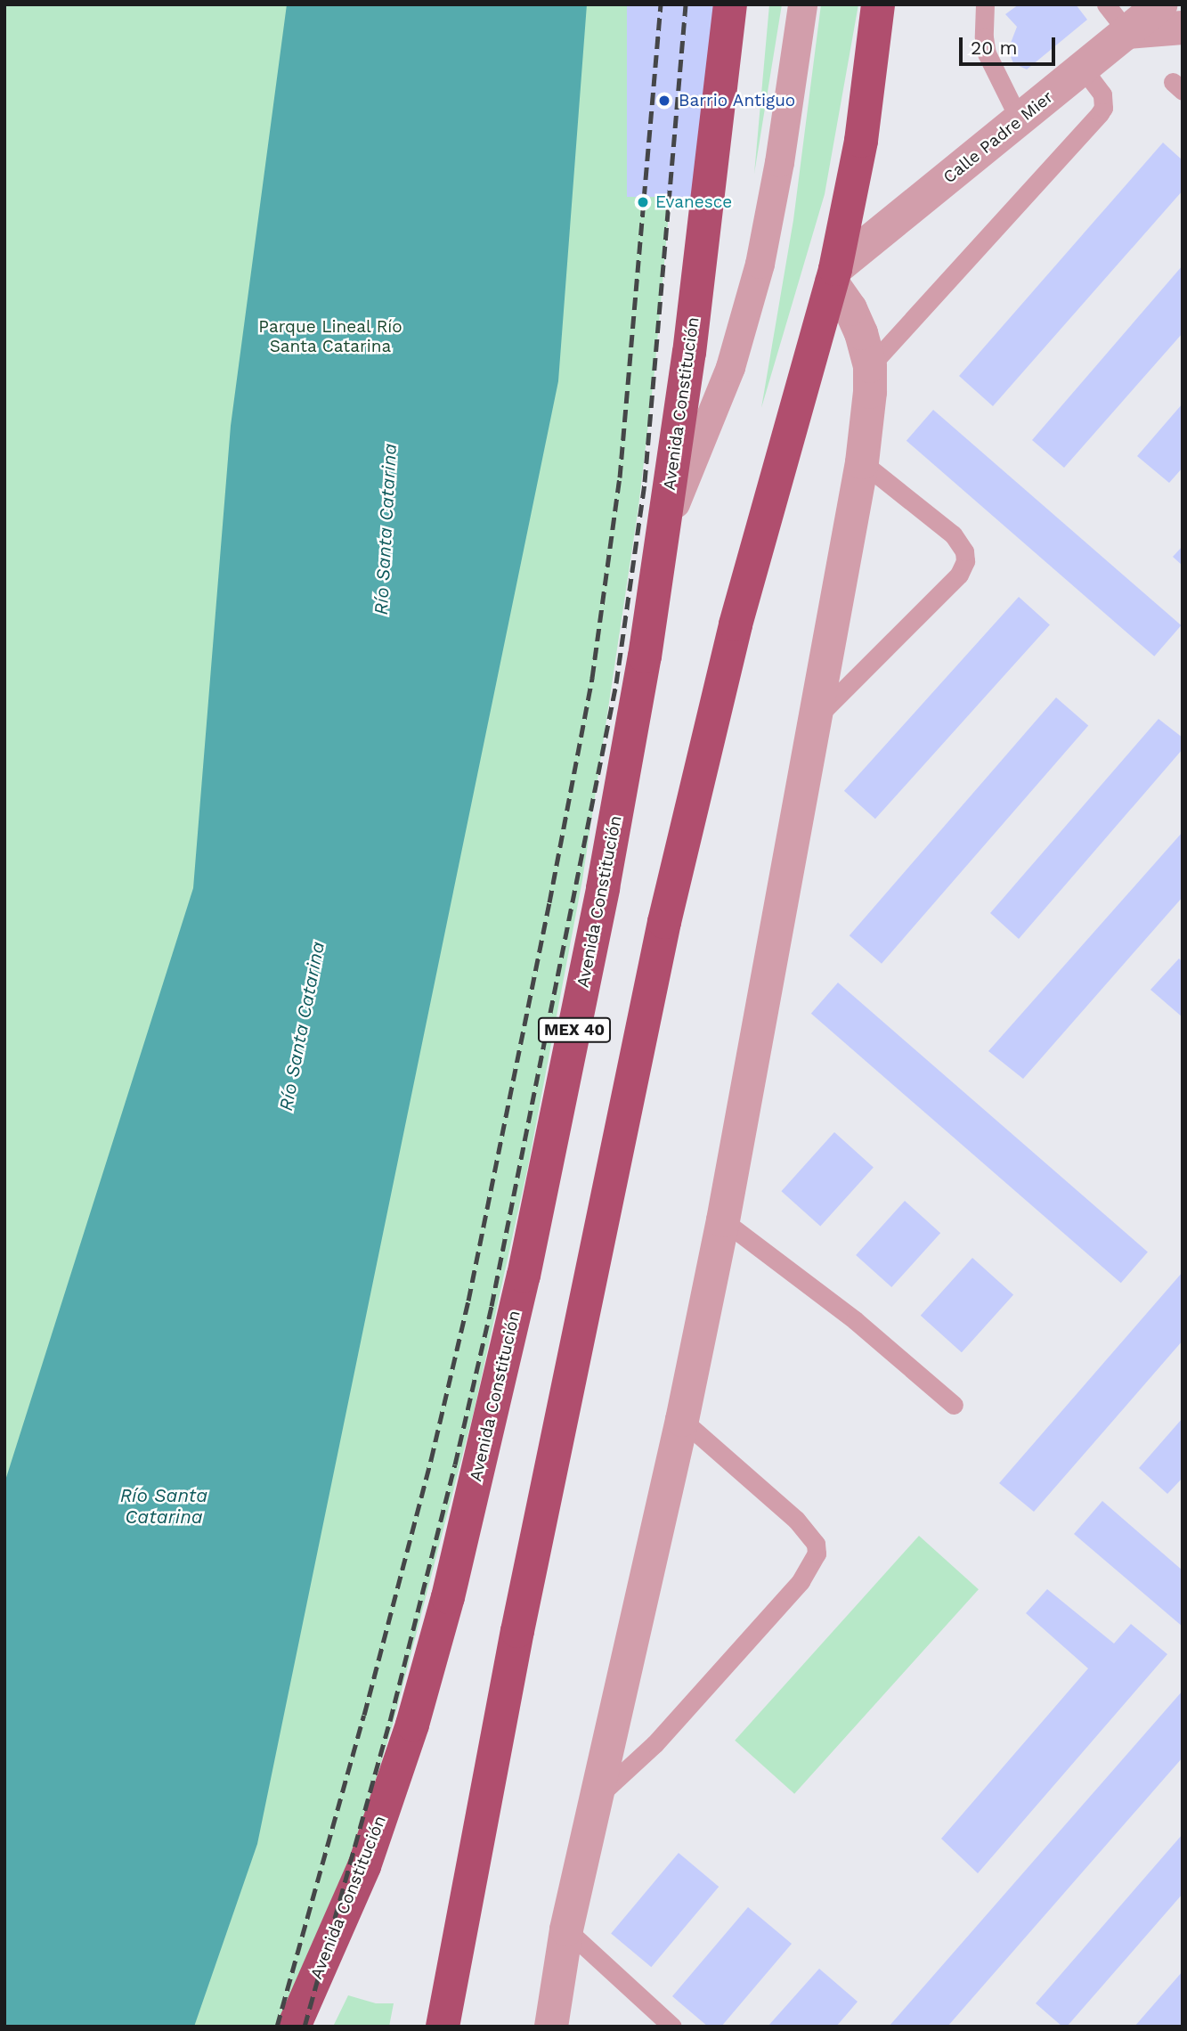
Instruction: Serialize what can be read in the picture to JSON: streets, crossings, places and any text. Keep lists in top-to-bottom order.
{
  "streets": {
    "highway": ["Avenida Constitución", "MEX 40"],
    "street": ["Calle Padre Mier"]
  },
  "water": ["Río Santa Catarina"],
  "parks": ["Parque Lineal Río Santa Catarina"],
  "places": ["Barrio Antiguo", "Evanesce"],
  "scale_bar": "20 m"
}
